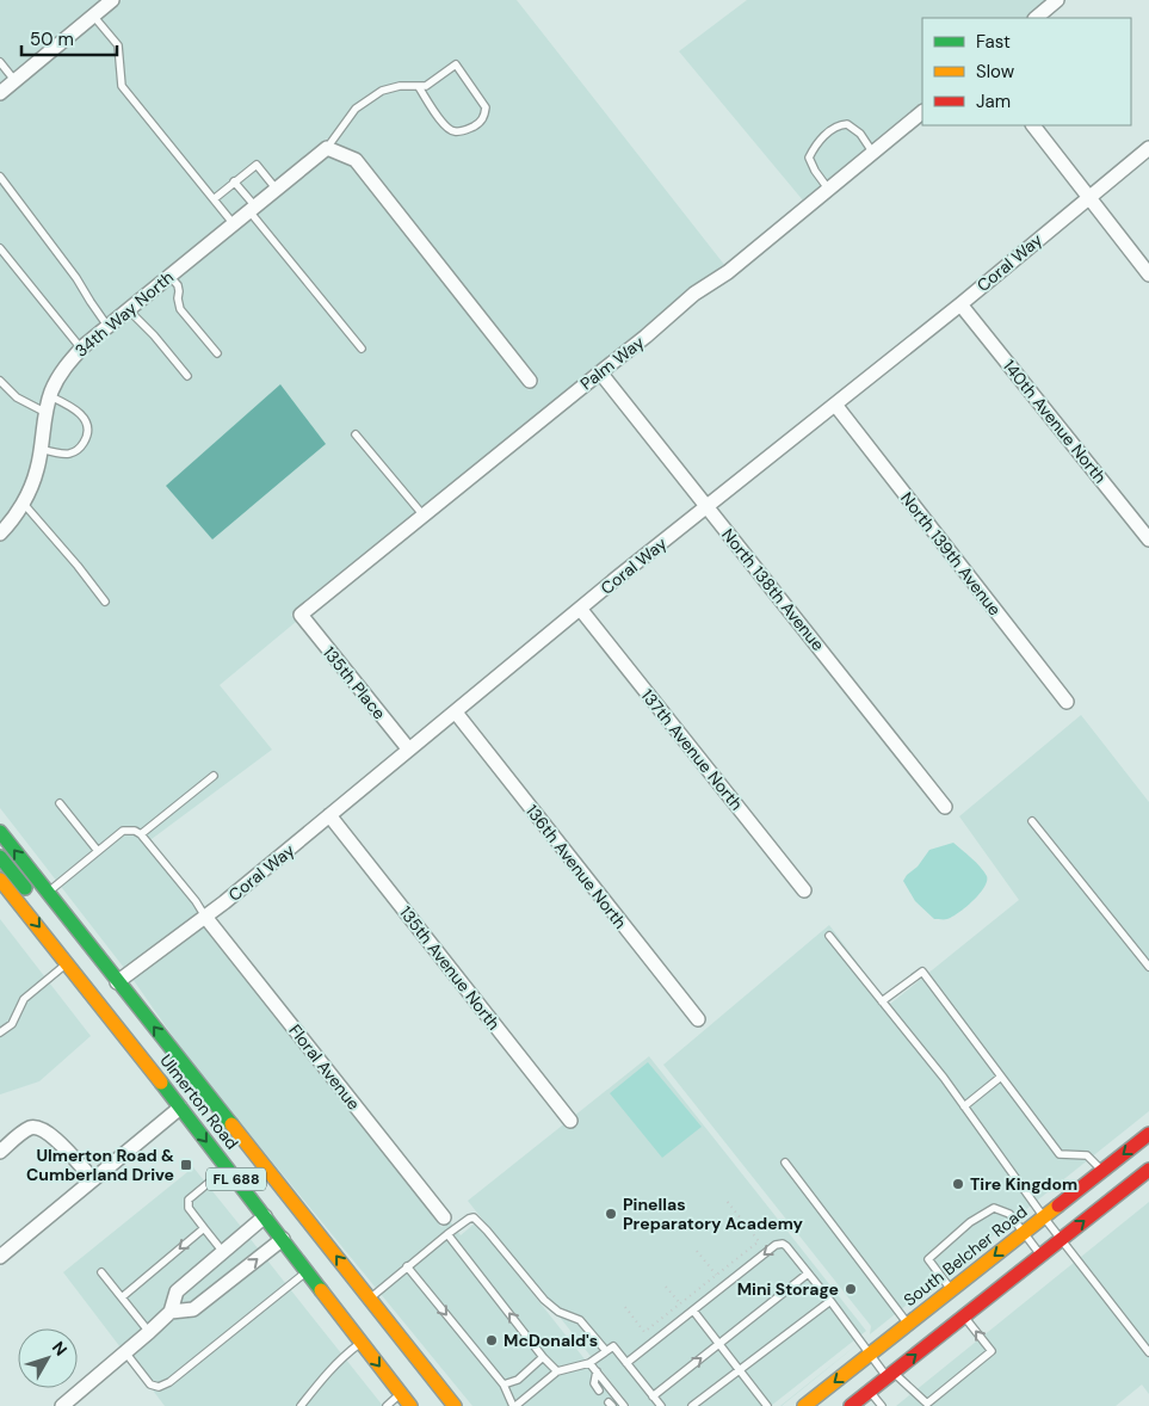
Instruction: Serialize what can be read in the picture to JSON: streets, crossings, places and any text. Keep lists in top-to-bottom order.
{
  "streets": {
    "main road": ["Ulmerton Road", "FL 688", "South Belcher Road"],
    "street": [
      "Coral Way",
      "34th Way North",
      "Palm Way",
      "140th Avenue North",
      "North 139th Avenue",
      "North 138th Avenue",
      "135th Place",
      "137th Avenue North",
      "136th Avenue North",
      "135th Avenue North",
      "Floral Avenue"
    ]
  },
  "crossings": [
    ["Coral Way", "140th Avenue North"],
    ["Coral Way", "North 139th Avenue"],
    ["Coral Way", "North 138th Avenue"],
    ["Coral Way", "135th Place"],
    ["Coral Way", "137th Avenue North"],
    ["Coral Way", "136th Avenue North"],
    ["Coral Way", "135th Avenue North"],
    ["Coral Way", "Floral Avenue"],
    ["Coral Way", "Ulmerton Road"],
    ["Palm Way", "North 138th Avenue"],
    ["Palm Way", "135th Place"]
  ],
  "places": {
    "transit": ["Ulmerton Road & Cumberland Drive"],
    "other": [
      "Tire Kingdom",
      "Pinellas Preparatory Academy",
      "Mini Storage",
      "McDonald's"
    ]
  },
  "legend": ["Fast", "Slow", "Jam"],
  "scale_bar": "50 m",
  "north": "top right"
}
